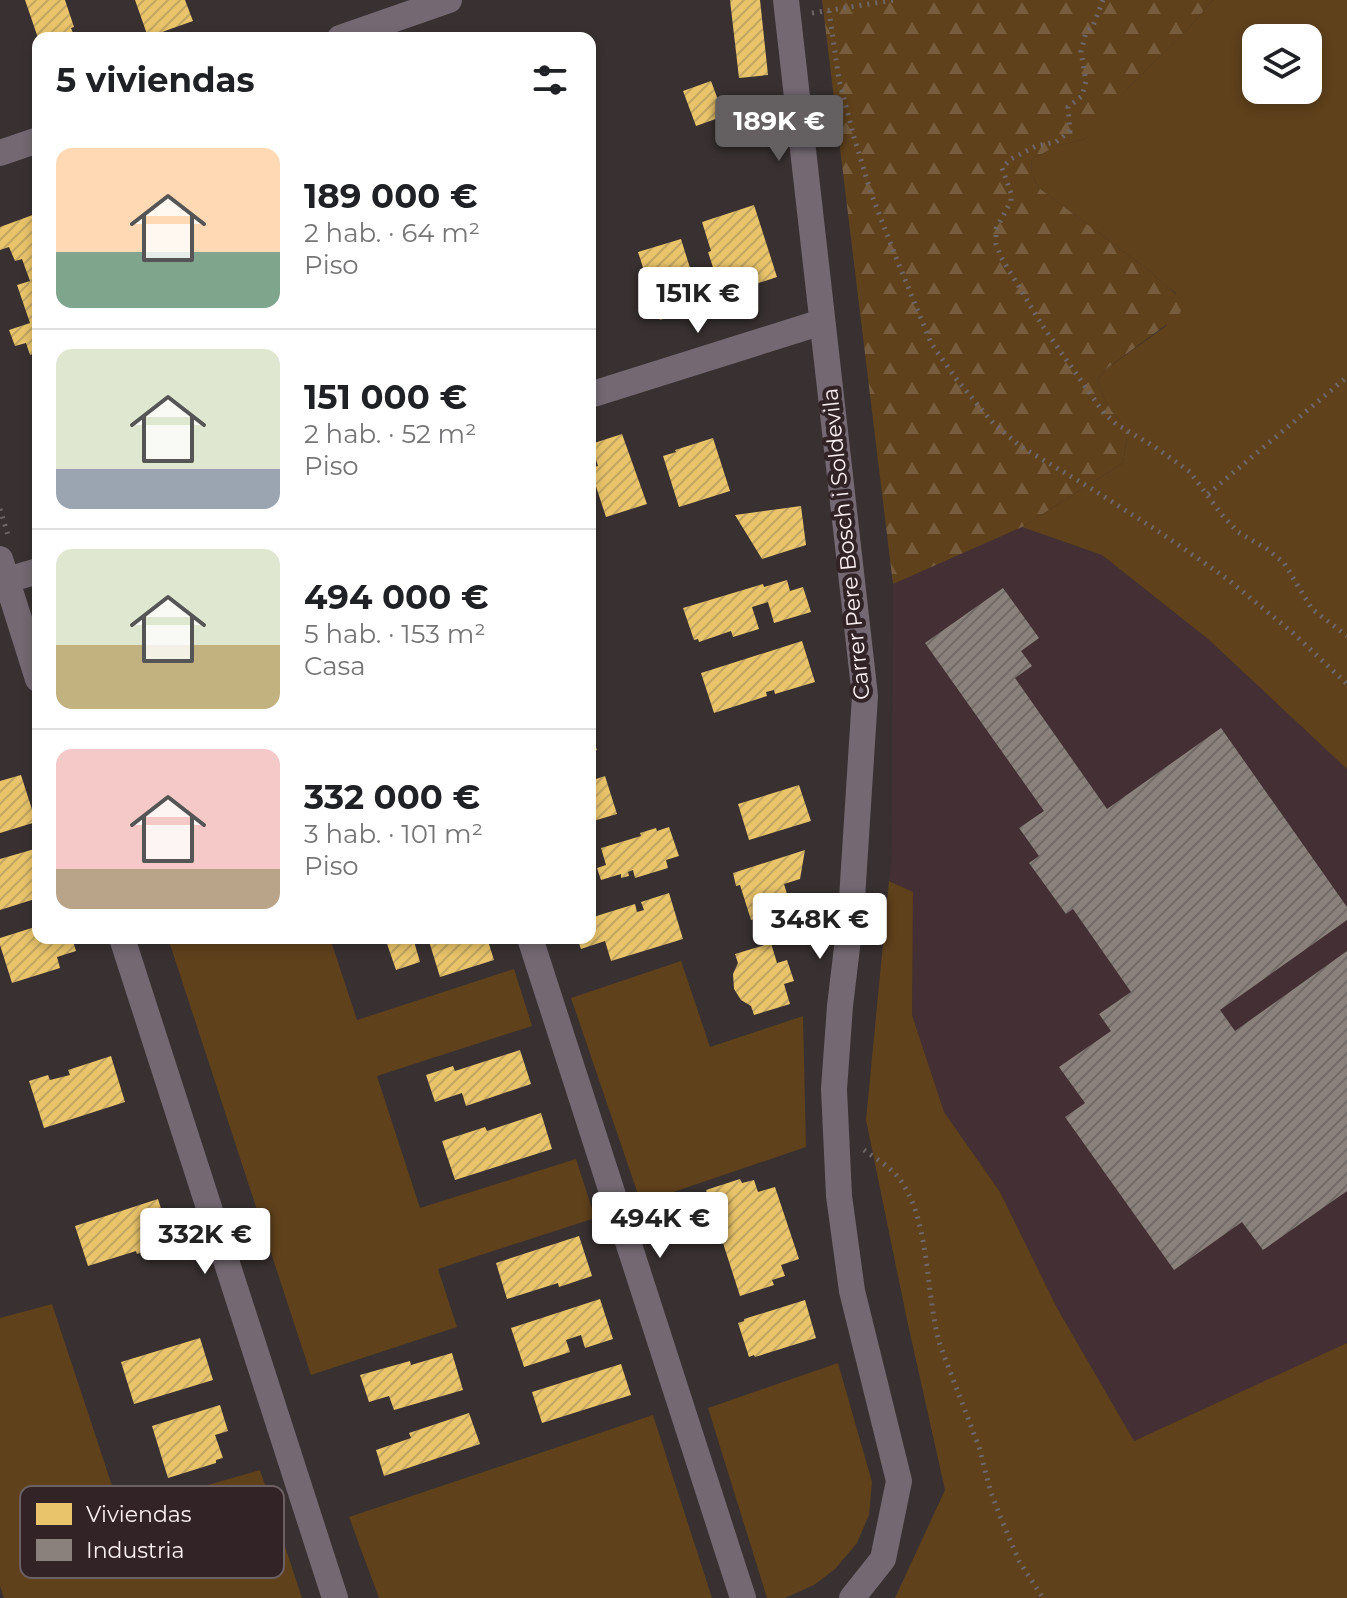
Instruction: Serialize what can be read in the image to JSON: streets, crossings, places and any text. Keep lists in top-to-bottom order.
{
  "streets": {
    "street": ["Carrer Pere Bosch i Soldevila"]
  },
  "legend": ["Viviendas", "Industria"],
  "page": {
    "heading": "5 viviendas",
    "price": [
      "189K €",
      "151K €",
      "348K €",
      "494K €",
      "332K €"
    ],
    "list": [
      {
        "name": "189 000 €",
        "note": "2 hab. · 64 m² · Piso"
      },
      {
        "name": "151 000 €",
        "note": "2 hab. · 52 m² · Piso"
      },
      {
        "name": "494 000 €",
        "note": "5 hab. · 153 m² · Casa"
      },
      {
        "name": "332 000 €",
        "note": "3 hab. · 101 m² · Piso"
      }
    ]
  }
}
